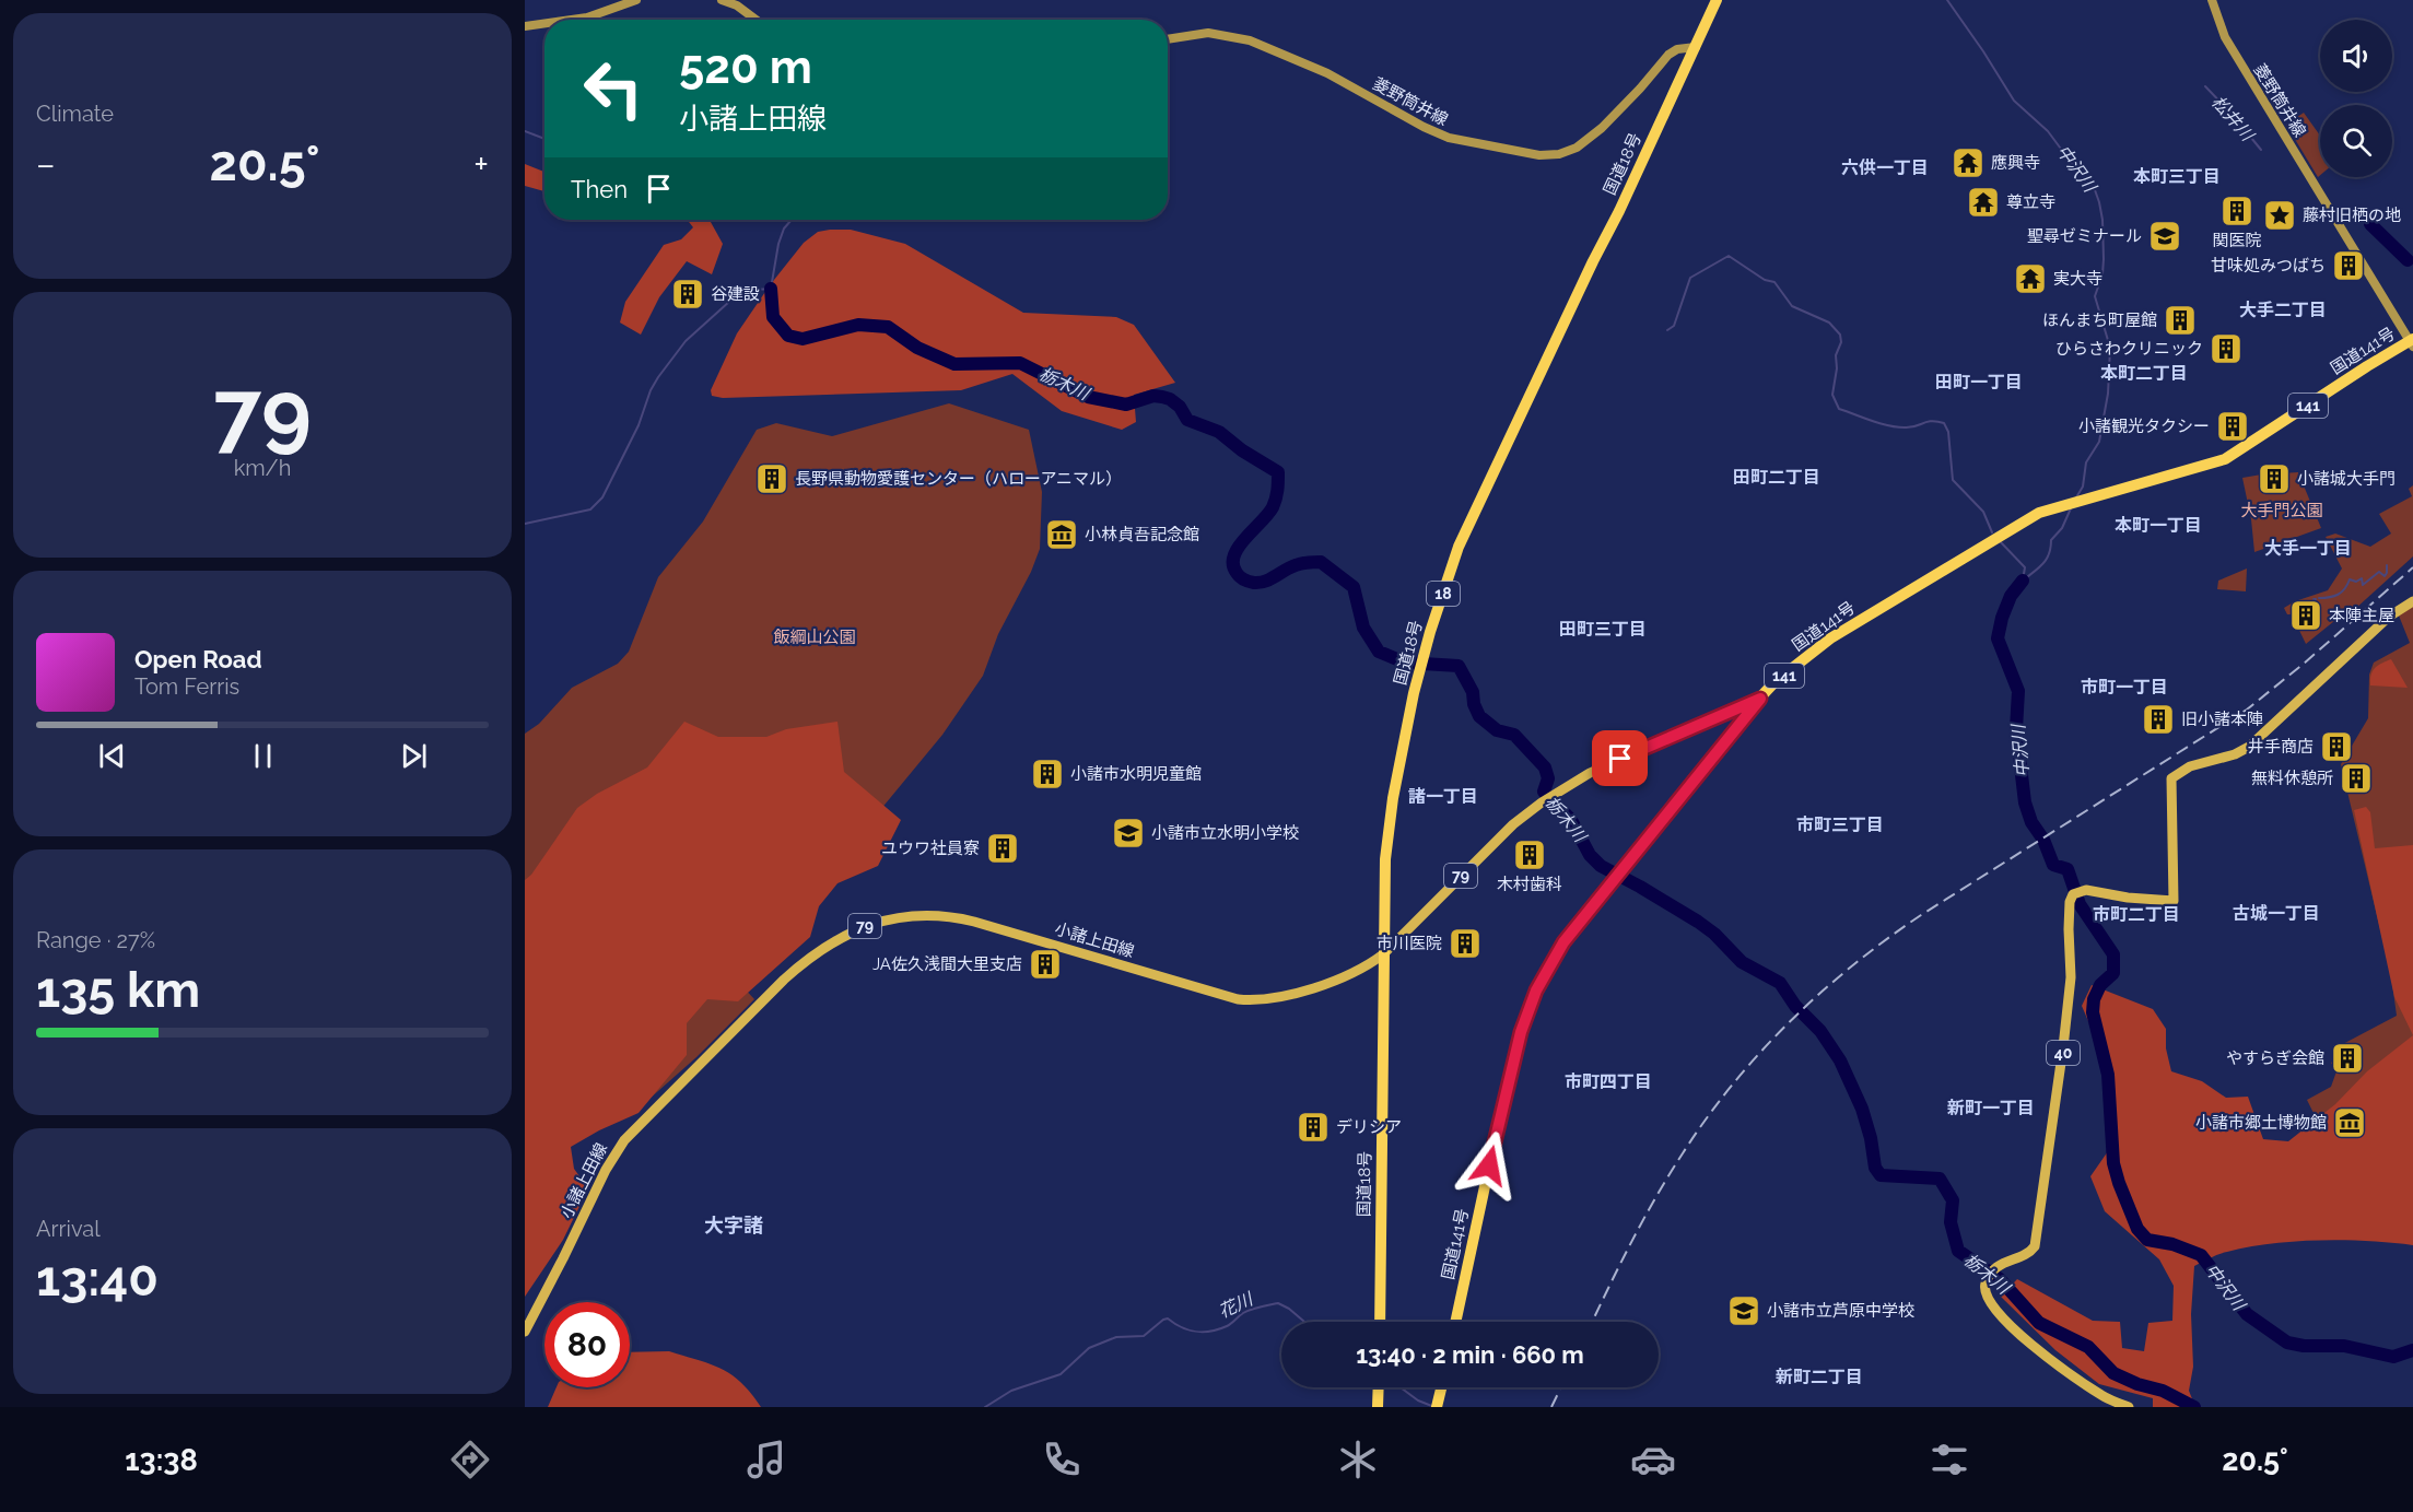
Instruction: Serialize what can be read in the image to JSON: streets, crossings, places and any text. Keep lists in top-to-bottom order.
{
  "streets": {
    "highway": [
      "国道18号",
      "国道141号",
      "141",
      "18"
    ],
    "main road": [
      "菱野筒井線",
      "79",
      "小諸上田線",
      "40"
    ]
  },
  "crossings": [
    ["菱野筒井線", "国道18号"],
    ["菱野筒井線", "国道141号"],
    ["国道18号", "小諸上田線"],
    ["国道141号", "小諸上田線"]
  ],
  "districts": [
    "六供一丁目",
    "本町三丁目",
    "大手二丁目",
    "本町二丁目",
    "田町一丁目",
    "田町二丁目",
    "本町一丁目",
    "大手一丁目",
    "田町三丁目",
    "市町一丁目",
    "諸一丁目",
    "市町三丁目",
    "古城一丁目",
    "市町二丁目",
    "市町四丁目",
    "新町一丁目",
    "大字諸",
    "新町二丁目"
  ],
  "water": [
    "松井川",
    "中沢川",
    "栃木川",
    "花川"
  ],
  "parks": ["大手門公園", "飯綱山公園"],
  "places": {
    "temple": ["應興寺", "尊立寺", "実大寺"],
    "building": [
      "関医院",
      "甘味処みつばち",
      "谷建設",
      "ほんまち町屋館",
      "ひらさわクリニック",
      "小諸観光タクシー",
      "長野県動物愛護センター（ハローアニマル）",
      "小諸城大手門",
      "本陣主屋",
      "旧小諸本陣",
      "井手商店",
      "小諸市水明児童館",
      "無料休憩所",
      "ユウワ社員寮",
      "木村歯科",
      "市川医院",
      "JA佐久浅間大里支店",
      "やすらぎ会館",
      "デリシア"
    ],
    "place": ["藤村旧栖の地"],
    "school or university": ["聖尋ゼミナール", "小諸市立水明小学校", "小諸市立芦原中学校"],
    "museum": ["小林貞吾記念館", "小諸市郷土博物館"]
  },
  "page": {
    "tile": [
      "Climate",
      ["79", "km/h"],
      ["Range · 27%", "135 km"],
      ["Arrival", "13:40"]
    ],
    "turn": ["520 m", "小諸上田線"],
    "heat": ["−", "20.5°", "+"],
    "then": "Then",
    "song": ["Open Road", "Tom Ferris"],
    "limit": "80",
    "trip": "13:40 · 2 min · 660 m",
    "tabs": ["13:38", "20.5°"]
  }
}
